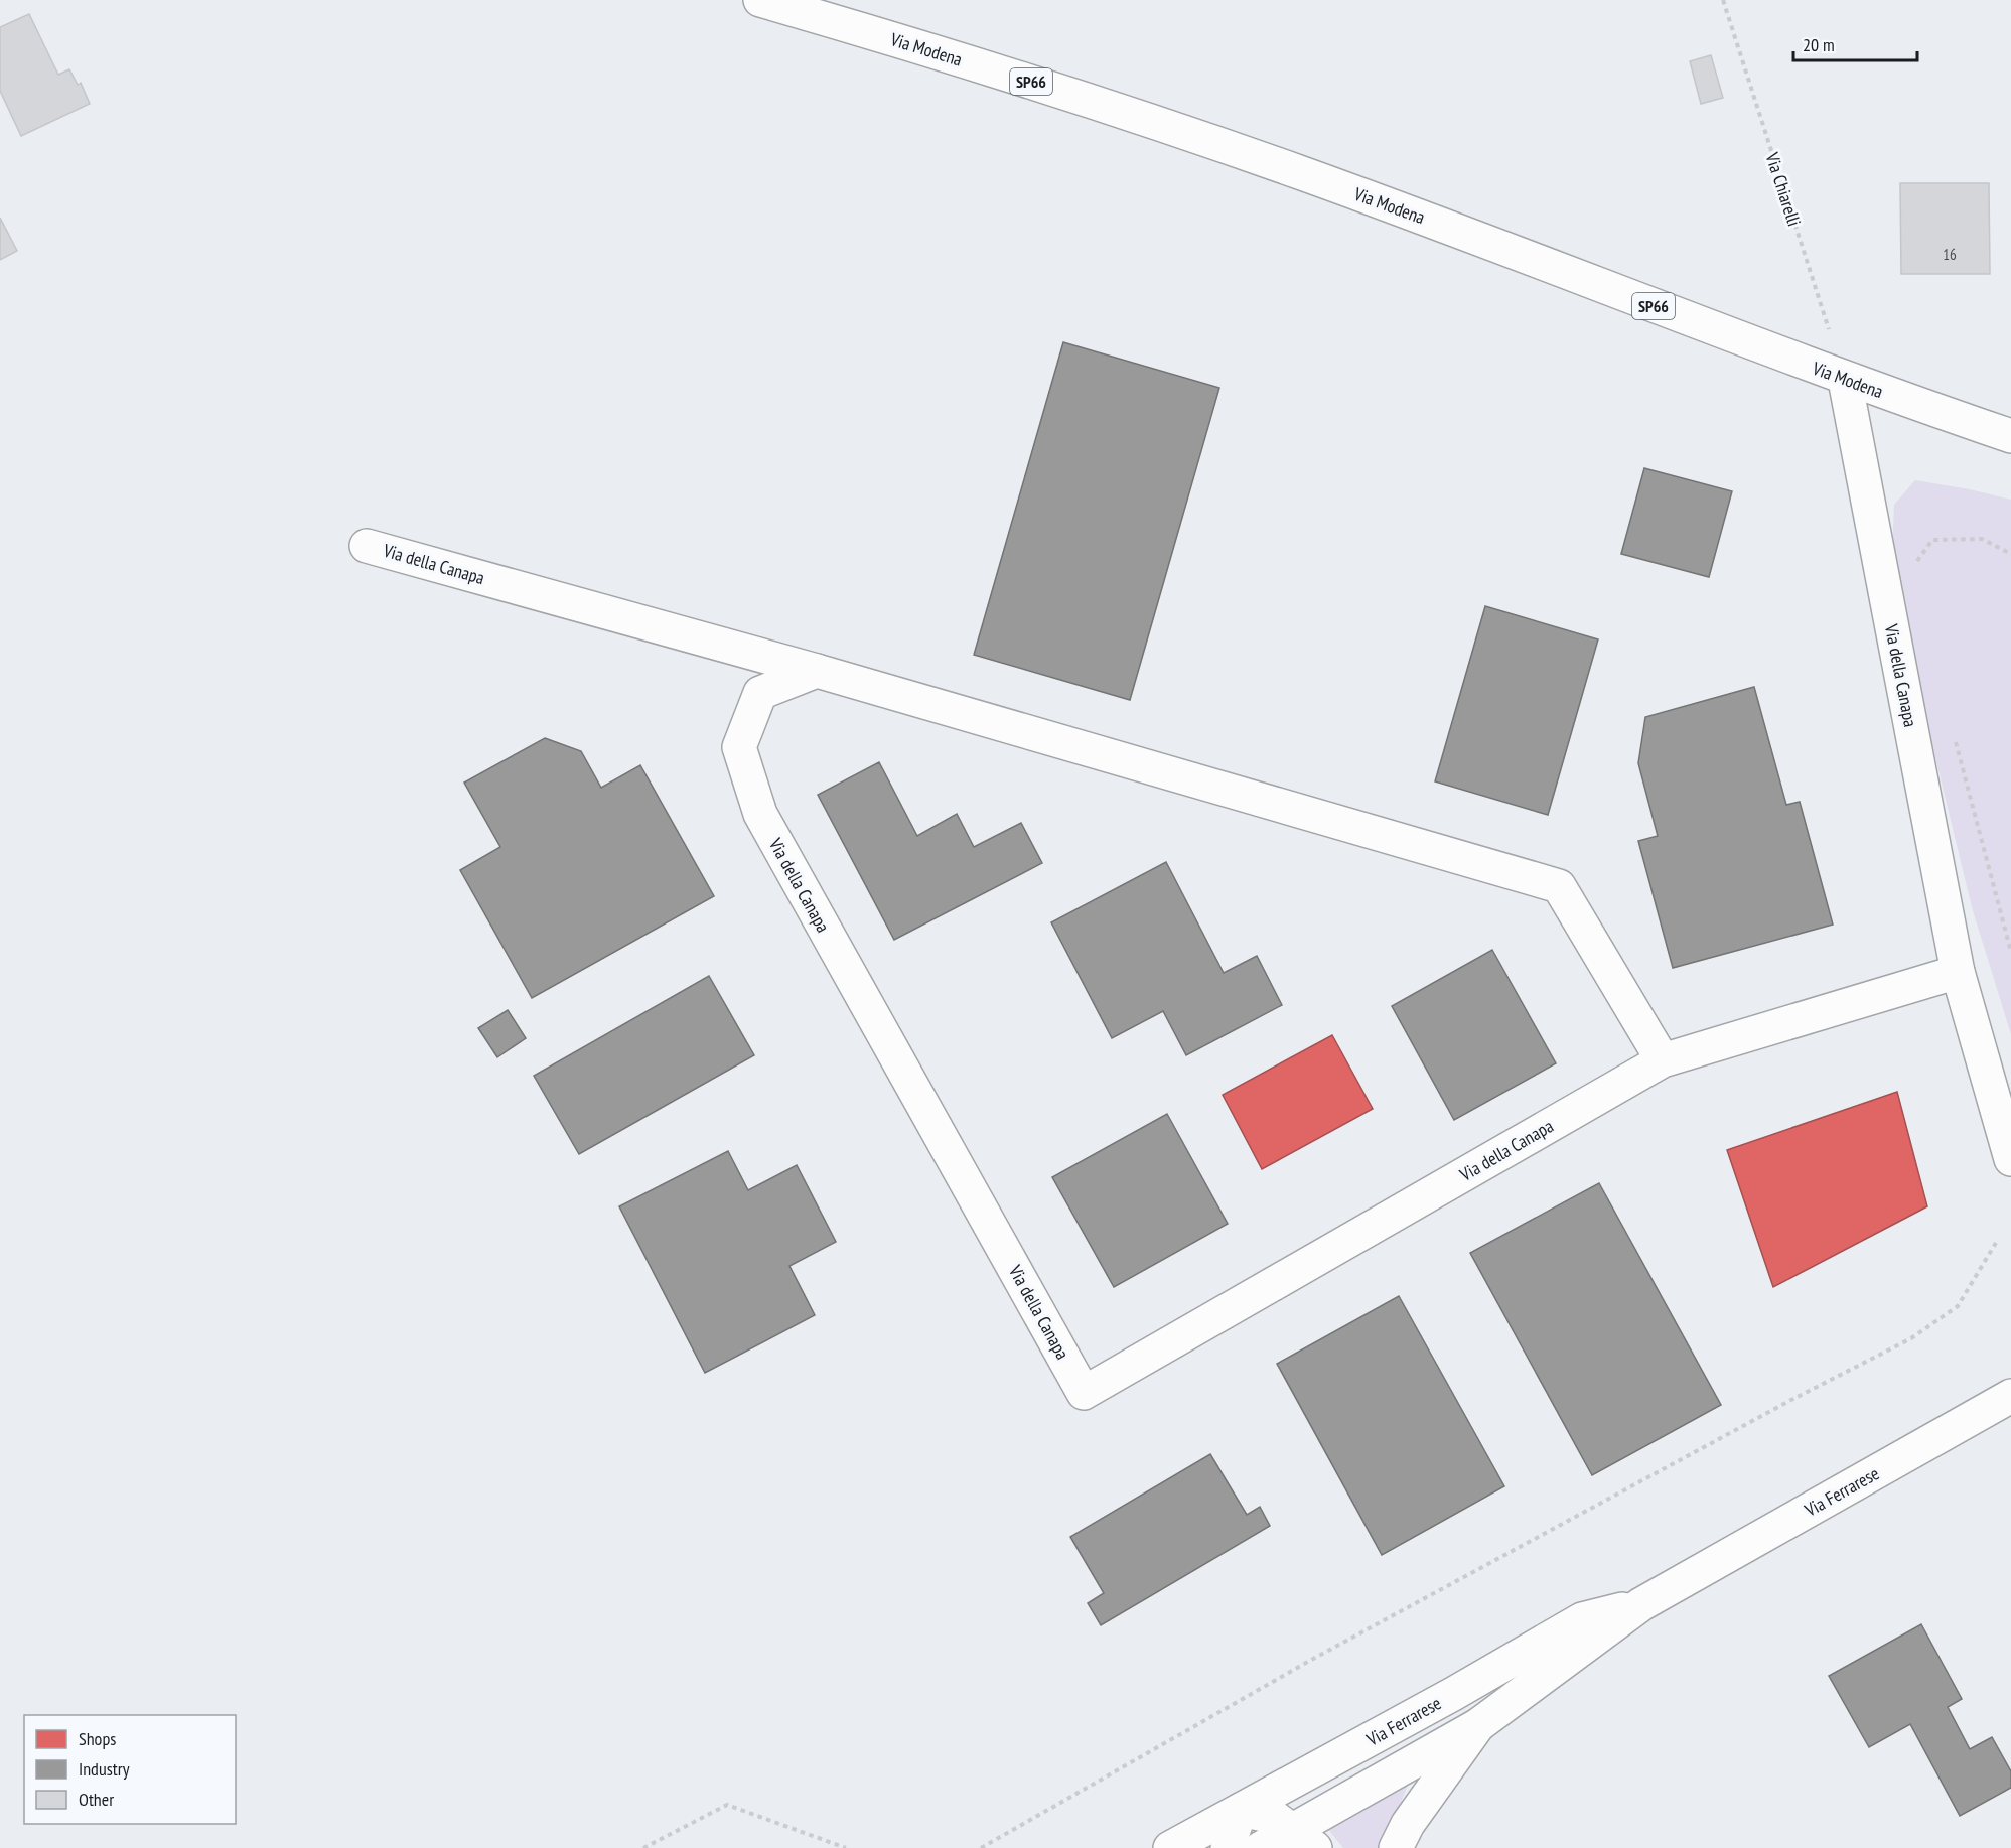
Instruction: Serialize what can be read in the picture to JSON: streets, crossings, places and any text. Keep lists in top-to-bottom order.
{
  "streets": {
    "street": [
      "Via Modena",
      "SP66",
      "Via della Canapa",
      "Via Ferrarese"
    ],
    "path": ["Via Chiarelli"]
  },
  "crossings": [
    ["Via Modena", "Via Chiarelli"],
    ["Via Modena", "Via della Canapa"],
    ["Via Chiarelli", "Via della Canapa"]
  ],
  "house_numbers": ["16"],
  "legend": ["Shops", "Industry", "Other"],
  "scale_bar": "20 m"
}
